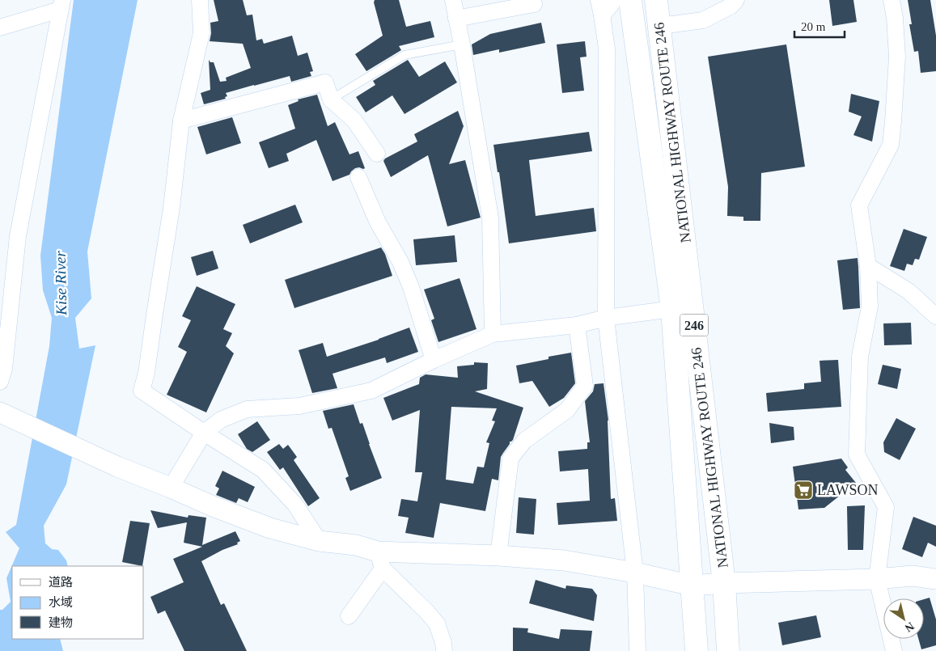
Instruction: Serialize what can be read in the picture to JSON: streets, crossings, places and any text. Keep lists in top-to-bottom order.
{
  "streets": {
    "highway": ["NATIONAL HIGHWAY ROUTE 246", "246"]
  },
  "water": ["Kise River"],
  "places": {
    "supermarket": ["LAWSON"]
  },
  "legend": ["道路", "水域", "建物"],
  "scale_bar": "20 m",
  "north": "bottom right"
}
